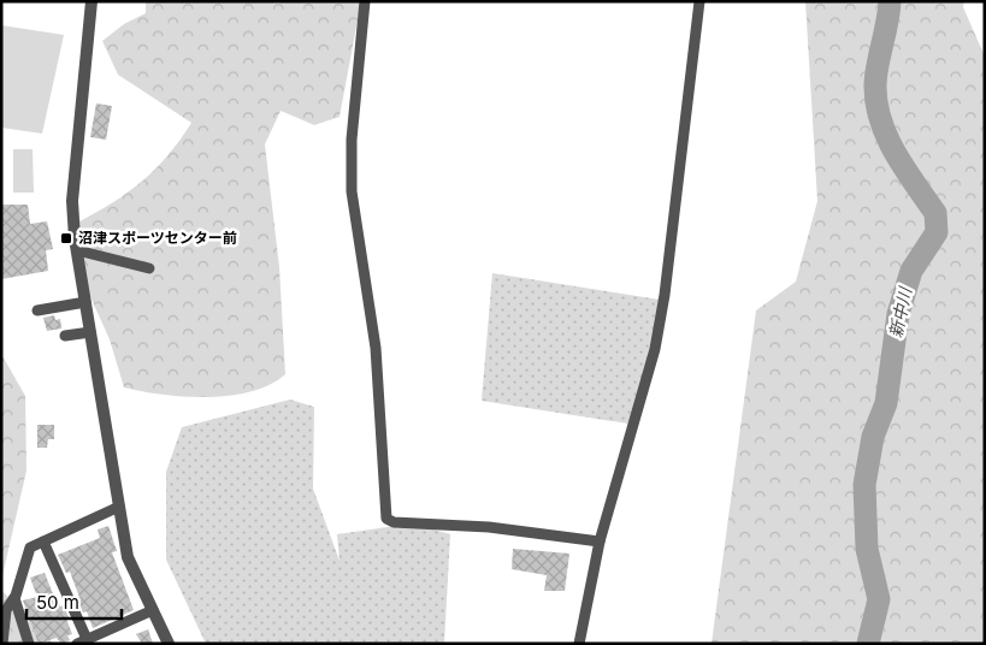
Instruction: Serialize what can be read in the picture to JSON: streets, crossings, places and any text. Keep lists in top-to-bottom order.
{
  "water": ["新中川"],
  "places": {
    "transit": ["沼津スポーツセンター前"]
  },
  "scale_bar": "50 m"
}
